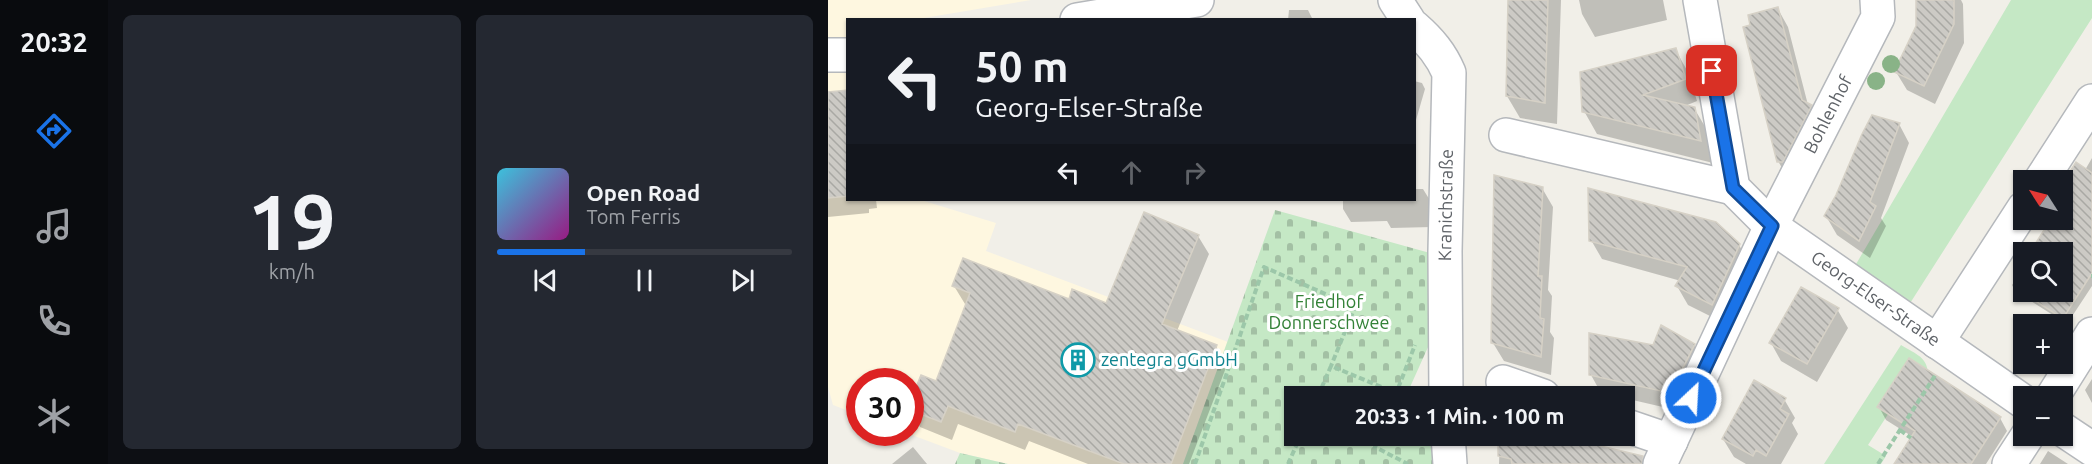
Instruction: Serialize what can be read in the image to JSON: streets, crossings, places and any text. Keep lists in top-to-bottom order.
{
  "streets": {
    "street": ["Bohlenhof", "Kranichstraße", "Georg-Elser-Straße"]
  },
  "crossings": [
    ["Bohlenhof", "Georg-Elser-Straße"]
  ],
  "parks": ["Friedhof Donnerschwee"],
  "places": {
    "building": ["zentegra gGmbH"]
  },
  "north": "top left",
  "page": {
    "tabs": "20:32",
    "tile": ["19", "km/h"],
    "turn": ["50 m", "Georg-Elser-Straße"],
    "song": ["Open Road", "Tom Ferris"],
    "map_buttons": ["+", "−"],
    "limit": "30",
    "trip": "20:33 · 1 Min. · 100 m"
  }
}
